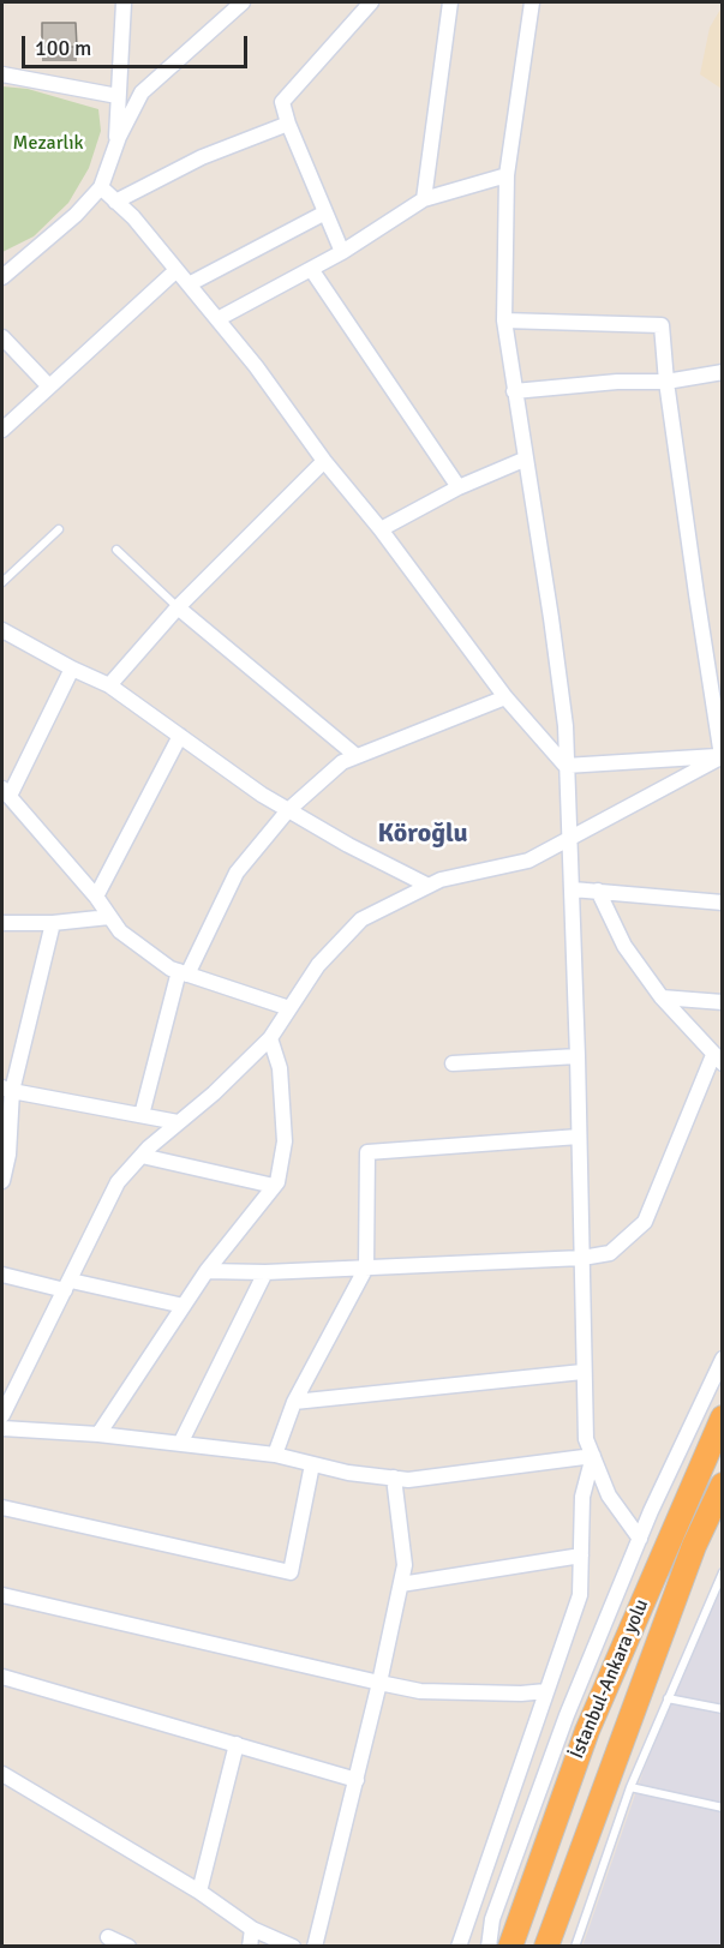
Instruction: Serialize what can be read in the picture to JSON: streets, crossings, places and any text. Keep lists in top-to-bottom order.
{
  "streets": {
    "highway": ["İstanbul-Ankara yolu"]
  },
  "districts": ["Köroğlu"],
  "parks": ["Mezarlık"],
  "scale_bar": "100 m"
}
